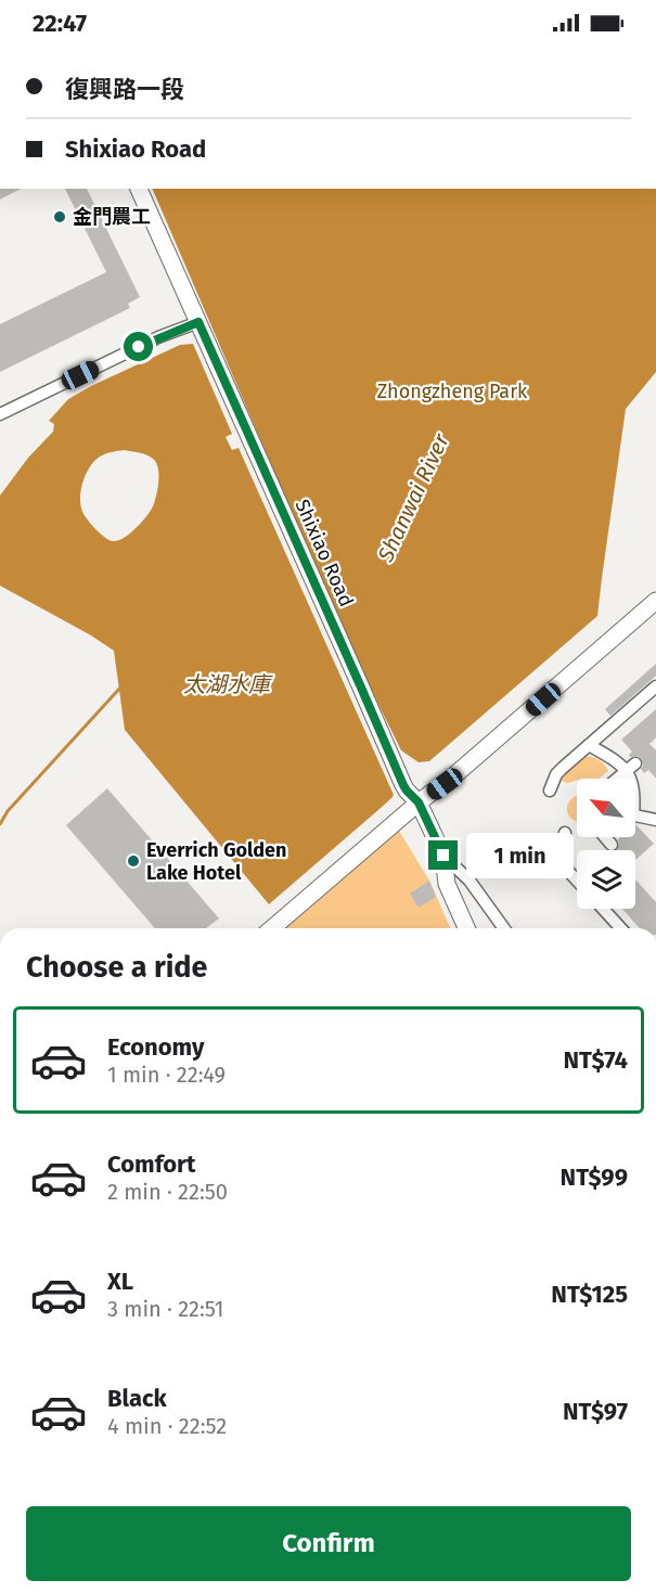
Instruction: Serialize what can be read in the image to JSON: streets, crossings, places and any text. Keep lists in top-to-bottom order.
{
  "streets": {
    "street": ["Shixiao Road"]
  },
  "water": ["Shanwai River", "太湖水庫"],
  "parks": ["Zhongzheng Park"],
  "places": ["金門農工", "Everrich Golden Lake Hotel"],
  "north": "top left",
  "page": {
    "status": "22:47",
    "banner": ["復興路一段", "Shixiao Road"],
    "bubble": "1 min",
    "heading": "Choose a ride",
    "list": [
      {
        "name": "Economy",
        "note": "1 min · 22:49",
        "value": "NT$74"
      },
      {
        "name": "Comfort",
        "note": "2 min · 22:50",
        "value": "NT$99"
      },
      {
        "name": "XL",
        "note": "3 min · 22:51",
        "value": "NT$125"
      },
      {
        "name": "Black",
        "note": "4 min · 22:52",
        "value": "NT$97"
      }
    ],
    "buttons": "Confirm"
  }
}
